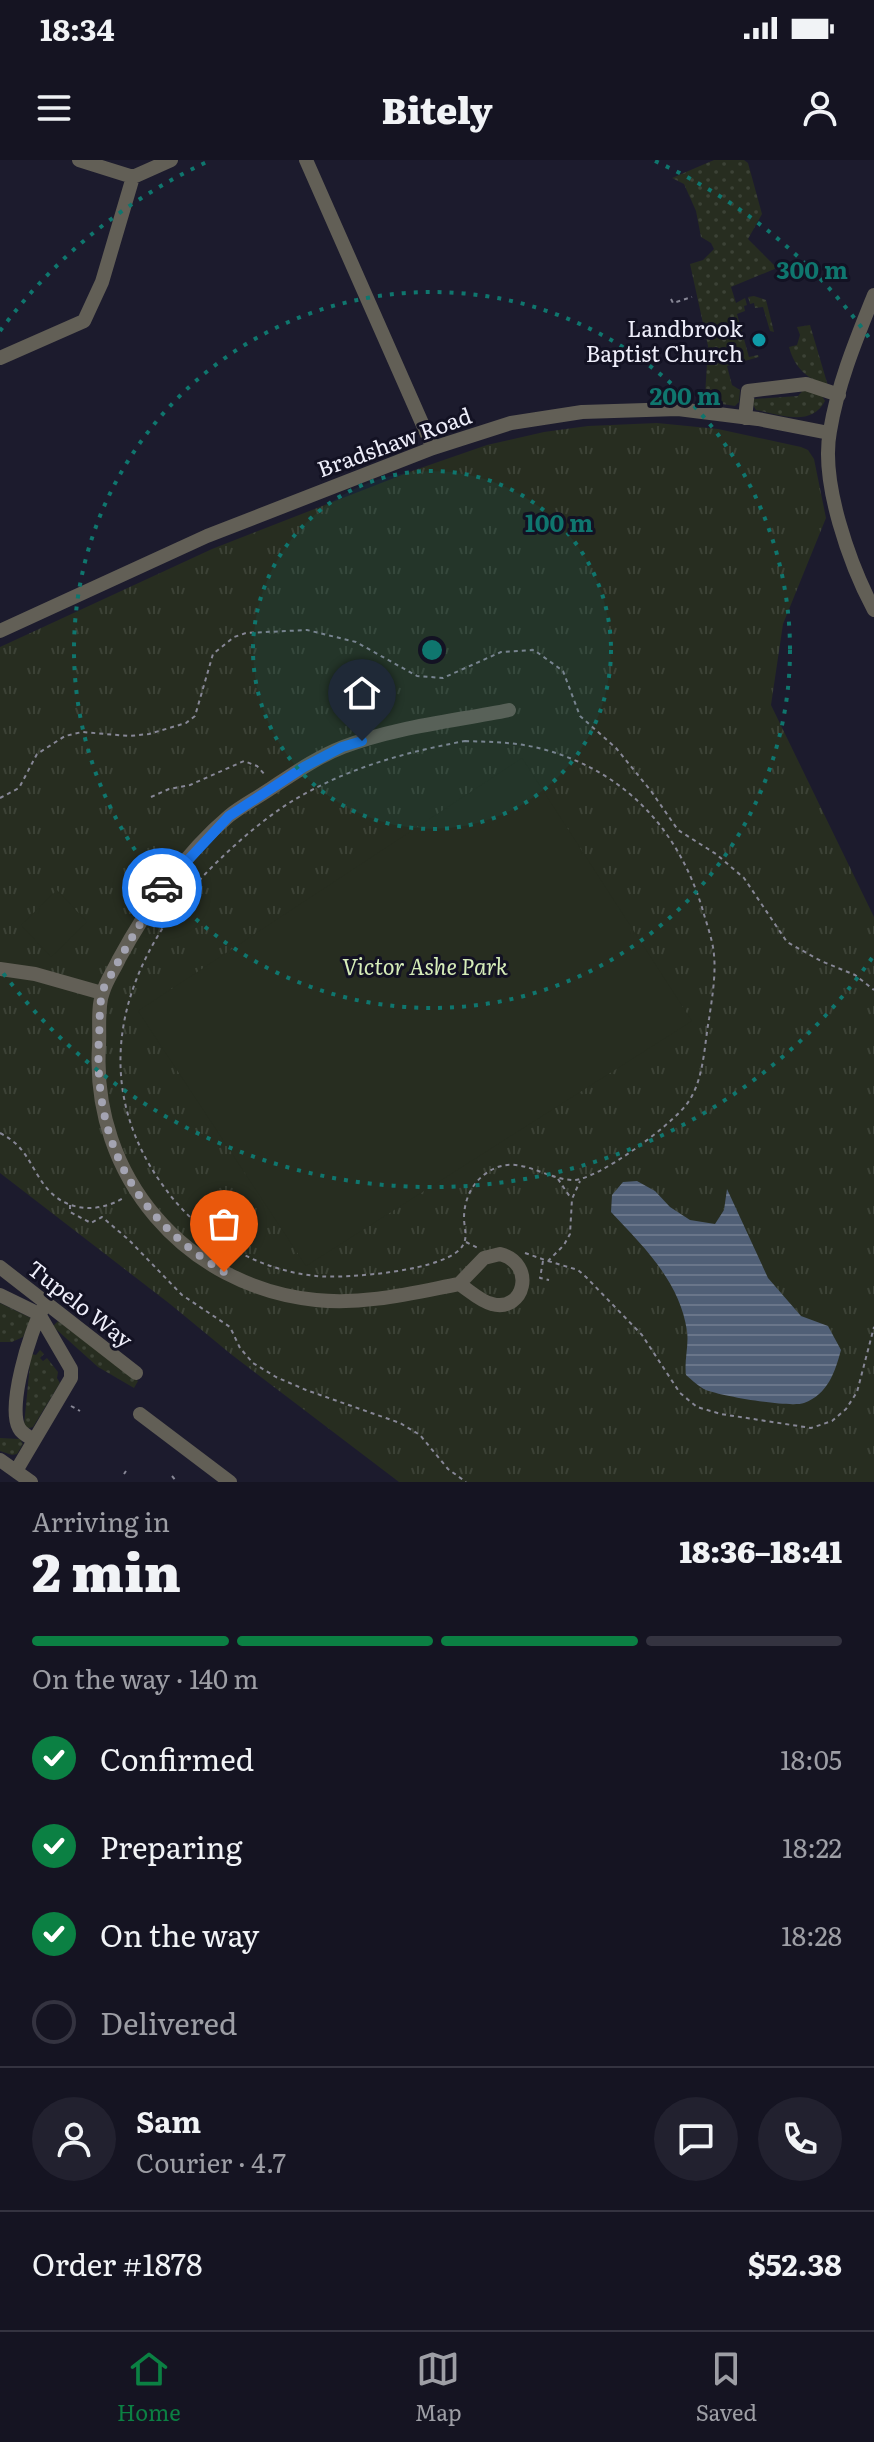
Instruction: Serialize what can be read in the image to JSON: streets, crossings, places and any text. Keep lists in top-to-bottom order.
{
  "streets": {
    "street": ["Bradshaw Road", "Tupelo Way"]
  },
  "parks": ["Victor Ashe Park"],
  "places": ["Landbrook Baptist Church"],
  "page": {
    "status": "18:34",
    "header": "Bitely",
    "heading": ["2 min", "Arriving in", "18:36–18:41"],
    "panel": [
      "Sam",
      "Courier · 4.7",
      "Order #1878",
      "$52.38"
    ],
    "bar": "On the way · 140 m",
    "list": [
      ["Confirmed", "18:05"],
      ["Preparing", "18:22"],
      ["On the way", "18:28"],
      "Delivered"
    ],
    "tabs": ["Home", "Map", "Saved"]
  },
  "rings": ["300 m", "200 m", "100 m"]
}
